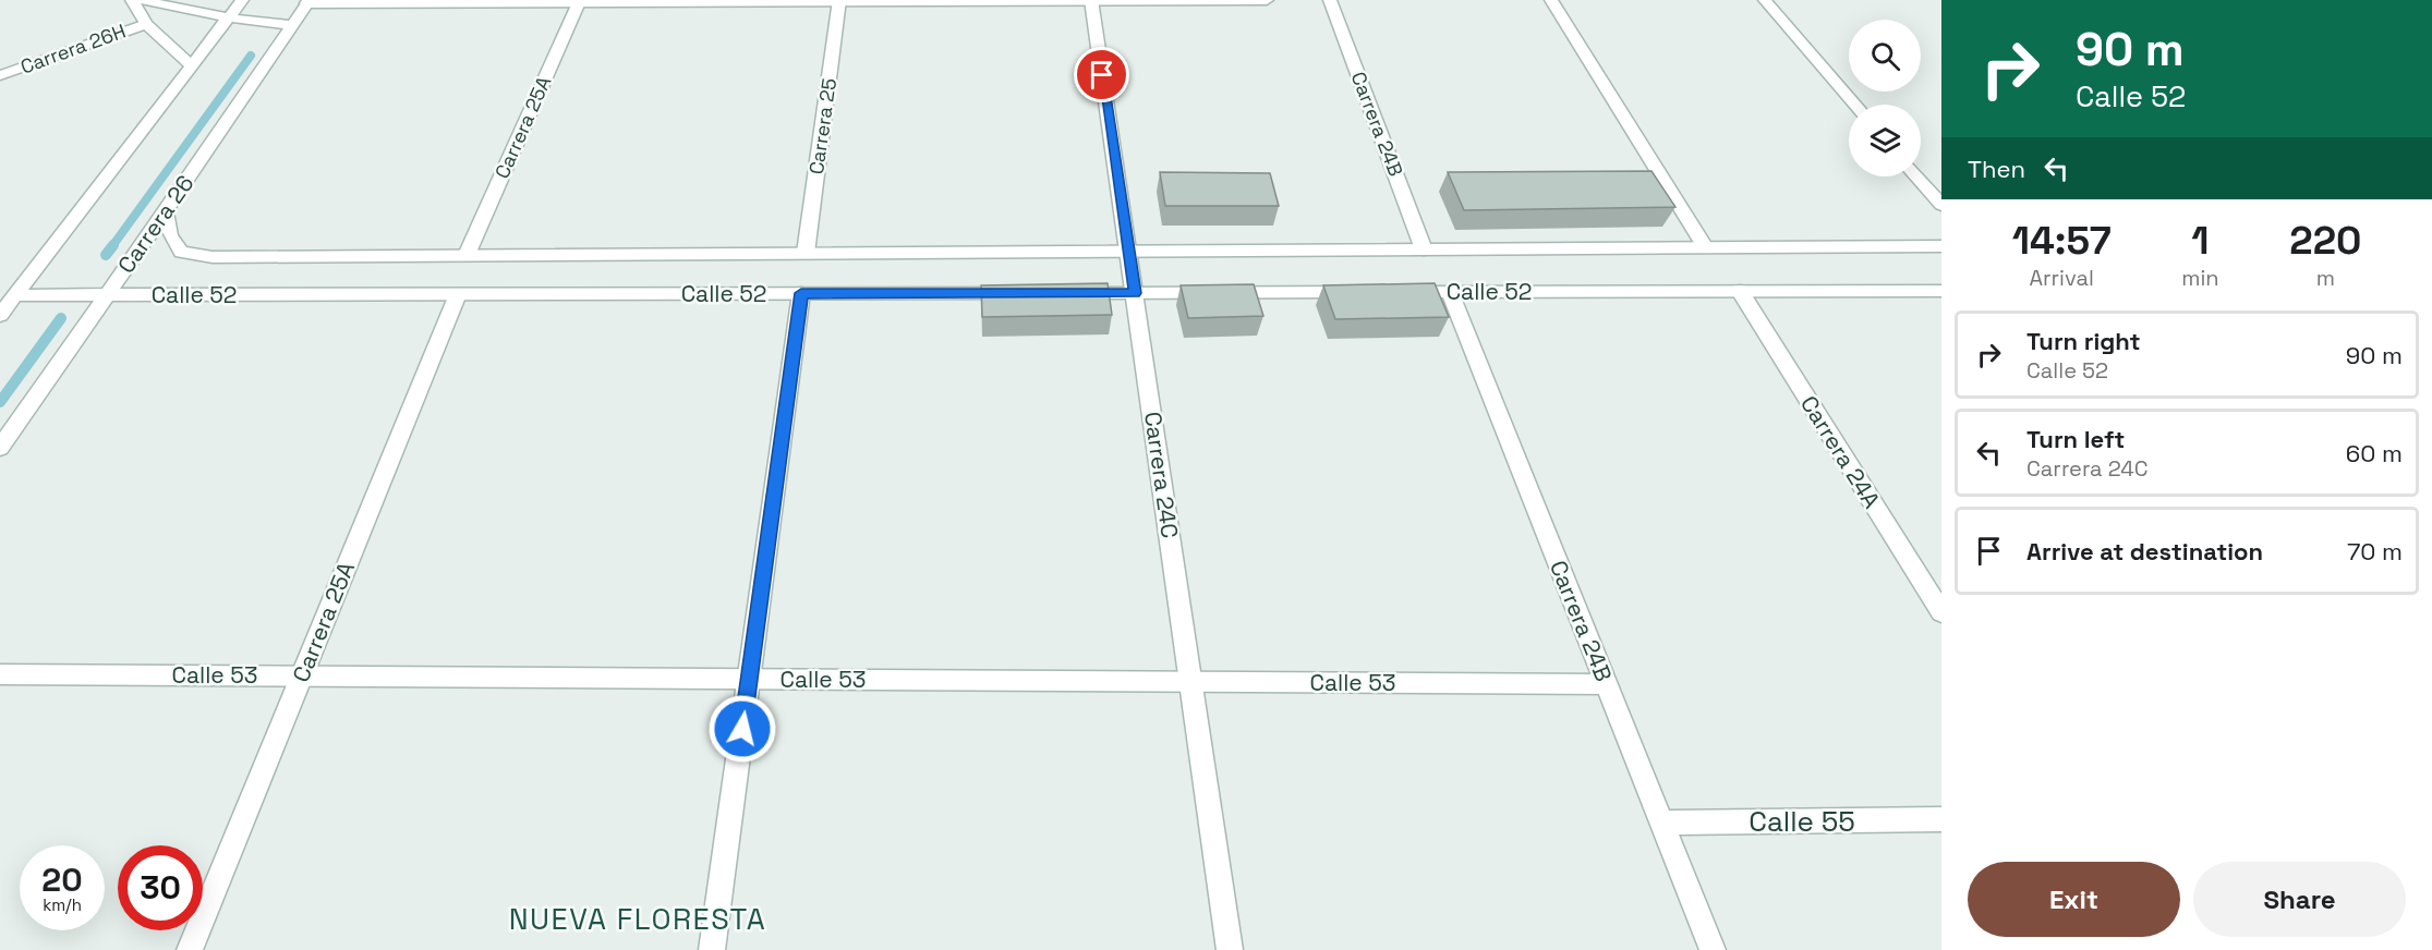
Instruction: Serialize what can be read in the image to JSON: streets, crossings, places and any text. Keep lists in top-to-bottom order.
{
  "streets": {
    "street": [
      "Carrera 26H",
      "Carrera 24B",
      "Carrera 25",
      "Carrera 25A",
      "Carrera 26",
      "Calle 52",
      "Carrera 24A",
      "Carrera 24C",
      "Calle 53",
      "Calle 55"
    ]
  },
  "crossings": [
    ["Carrera 24B", "Calle 52"],
    ["Carrera 24B", "Calle 53"],
    ["Carrera 24B", "Calle 55"],
    ["Carrera 25", "Calle 52"],
    ["Carrera 25A", "Calle 52"],
    ["Carrera 25A", "Calle 53"],
    ["Carrera 26", "Calle 52"],
    ["Calle 52", "Carrera 24A"],
    ["Calle 52", "Carrera 24C"],
    ["Carrera 24C", "Calle 53"]
  ],
  "districts": ["NUEVA FLORESTA"],
  "page": {
    "turn": ["90 m", "Calle 52"],
    "then": "Then",
    "eta": [
      "14:57",
      "Arrival",
      "1",
      "min",
      "220",
      "m"
    ],
    "list": [
      {
        "name": "Turn right",
        "note": "Calle 52",
        "value": "90 m"
      },
      {
        "name": "Turn left",
        "note": "Carrera 24C",
        "value": "60 m"
      },
      {
        "name": "Arrive at destination",
        "value": "70 m"
      }
    ],
    "speed": "20 km/h",
    "limit": "30",
    "buttons": ["Exit", "Share"]
  }
}
